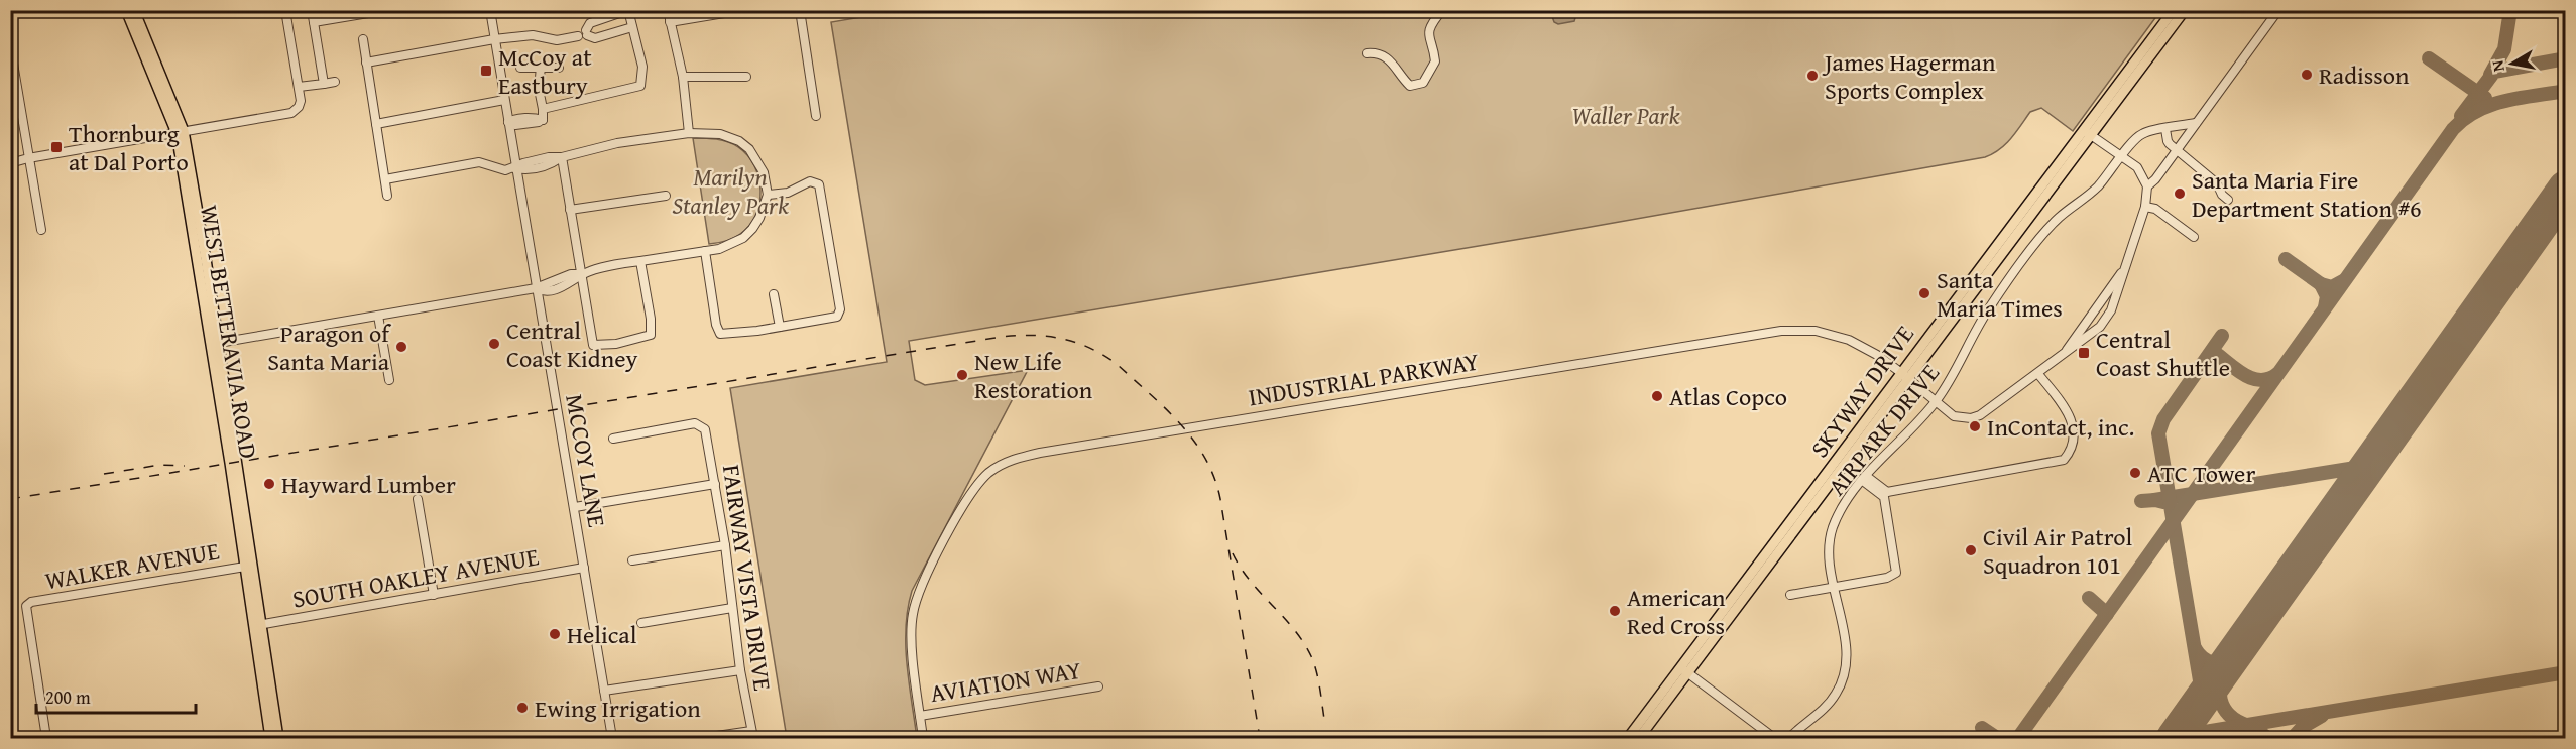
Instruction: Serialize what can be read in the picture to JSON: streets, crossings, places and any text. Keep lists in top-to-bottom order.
{
  "streets": {
    "main road": ["WEST BETTERAVIA ROAD", "SKYWAY DRIVE"],
    "street": [
      "INDUSTRIAL PARKWAY",
      "AIRPARK DRIVE",
      "MCCOY LANE",
      "WALKER AVENUE",
      "SOUTH OAKLEY AVENUE",
      "FAIRWAY VISTA DRIVE",
      "AVIATION WAY"
    ]
  },
  "crossings": [
    ["WEST BETTERAVIA ROAD", "WALKER AVENUE"],
    ["WEST BETTERAVIA ROAD", "SOUTH OAKLEY AVENUE"],
    ["INDUSTRIAL PARKWAY", "SKYWAY DRIVE"],
    ["INDUSTRIAL PARKWAY", "AIRPARK DRIVE"],
    ["INDUSTRIAL PARKWAY", "AVIATION WAY"],
    ["MCCOY LANE", "SOUTH OAKLEY AVENUE"]
  ],
  "parks": ["Waller Park", "Marilyn Stanley Park"],
  "places": {
    "transit": ["McCoy at Eastbury", "Thornburg at Dal Porto", "Central Coast Shuttle"],
    "other": [
      "Radisson",
      "James Hagerman Sports Complex",
      "Santa Maria Fire Department Station #6",
      "Santa Maria Times",
      "Central Coast Kidney",
      "Paragon of Santa Maria",
      "New Life Restoration",
      "Atlas Copco",
      "InContact, inc.",
      "ATC Tower",
      "Hayward Lumber",
      "Civil Air Patrol Squadron 101",
      "American Red Cross",
      "Helical",
      "Ewing Irrigation"
    ]
  },
  "scale_bar": "200 m",
  "north": "left"
}
